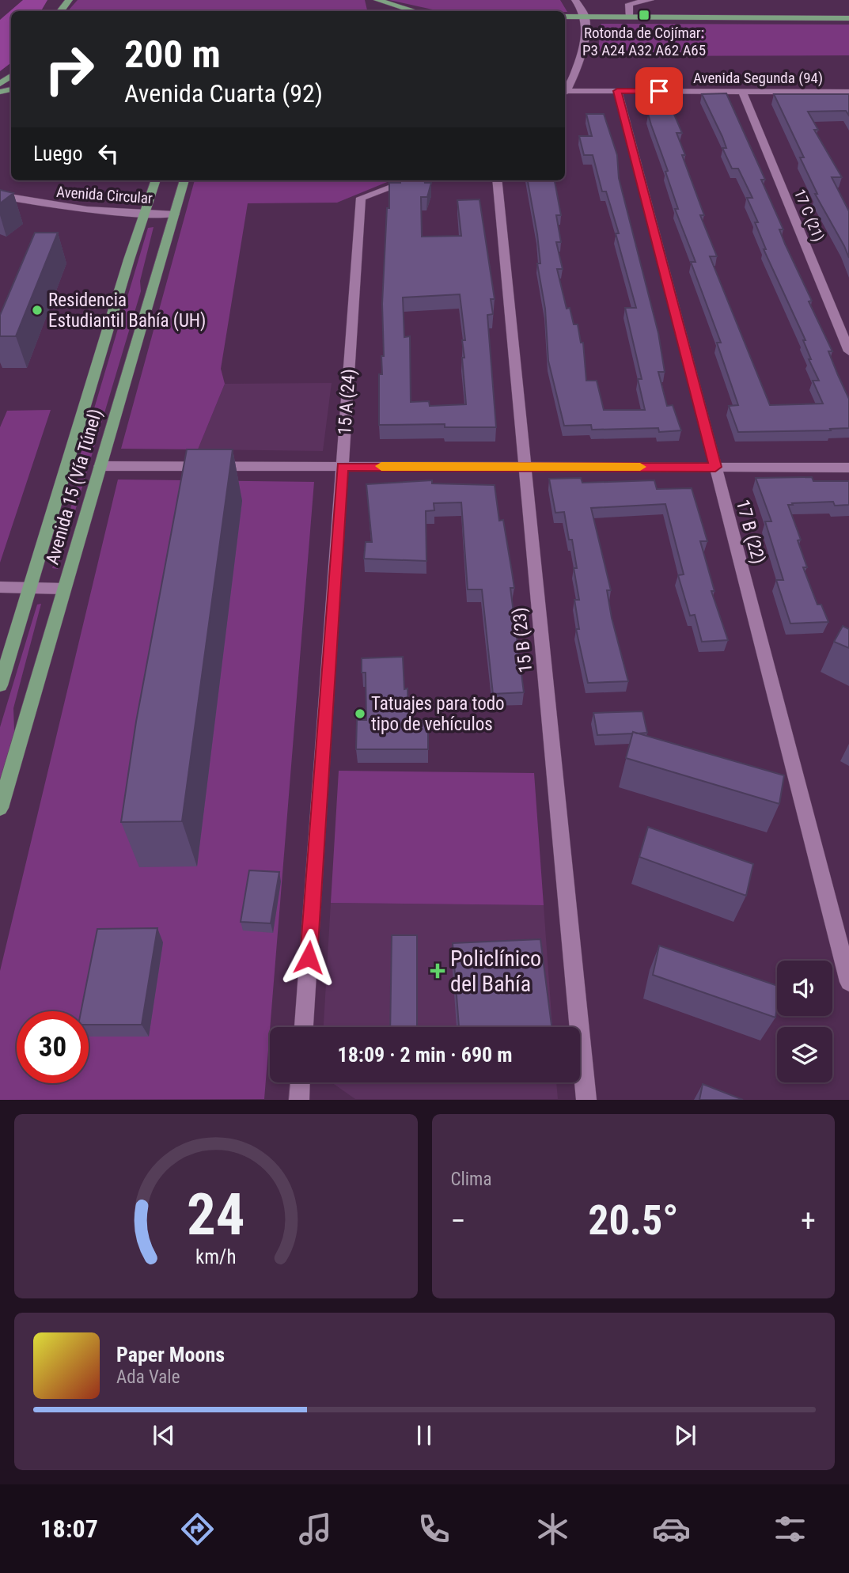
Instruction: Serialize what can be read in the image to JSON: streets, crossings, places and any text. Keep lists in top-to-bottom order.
{
  "streets": {
    "main road": ["Avenida 15 (Vía Túnel)"],
    "street": [
      "Avenida Segunda (94)",
      "Avenida Circular",
      "17 C (21)",
      "15 A (24)",
      "17 B (22)",
      "15 B (23)"
    ]
  },
  "crossings": [
    ["Avenida Segunda (94)", "17 C (21)"],
    ["Avenida Segunda (94)", "17 B (22)"],
    ["Avenida Circular", "Avenida 15 (Vía Túnel)"]
  ],
  "places": {
    "transit": ["Rotonda de Cojímar: P3 A24 A32 A62 A65"],
    "other": ["Residencia Estudiantil Bahía (UH)", "Tatuajes para todo tipo de vehículos"],
    "health": ["Policlínico del Bahía"]
  },
  "page": {
    "turn": ["200 m", "Avenida Cuarta (92)"],
    "then": "Luego",
    "limit": "30",
    "trip": "18:09 · 2 min · 690 m",
    "tile": "Clima",
    "heat": ["−", "20.5°", "+"],
    "song": ["Paper Moons", "Ada Vale"],
    "tabs": "18:07",
    "gauge": ["24", "km/h"]
  }
}
